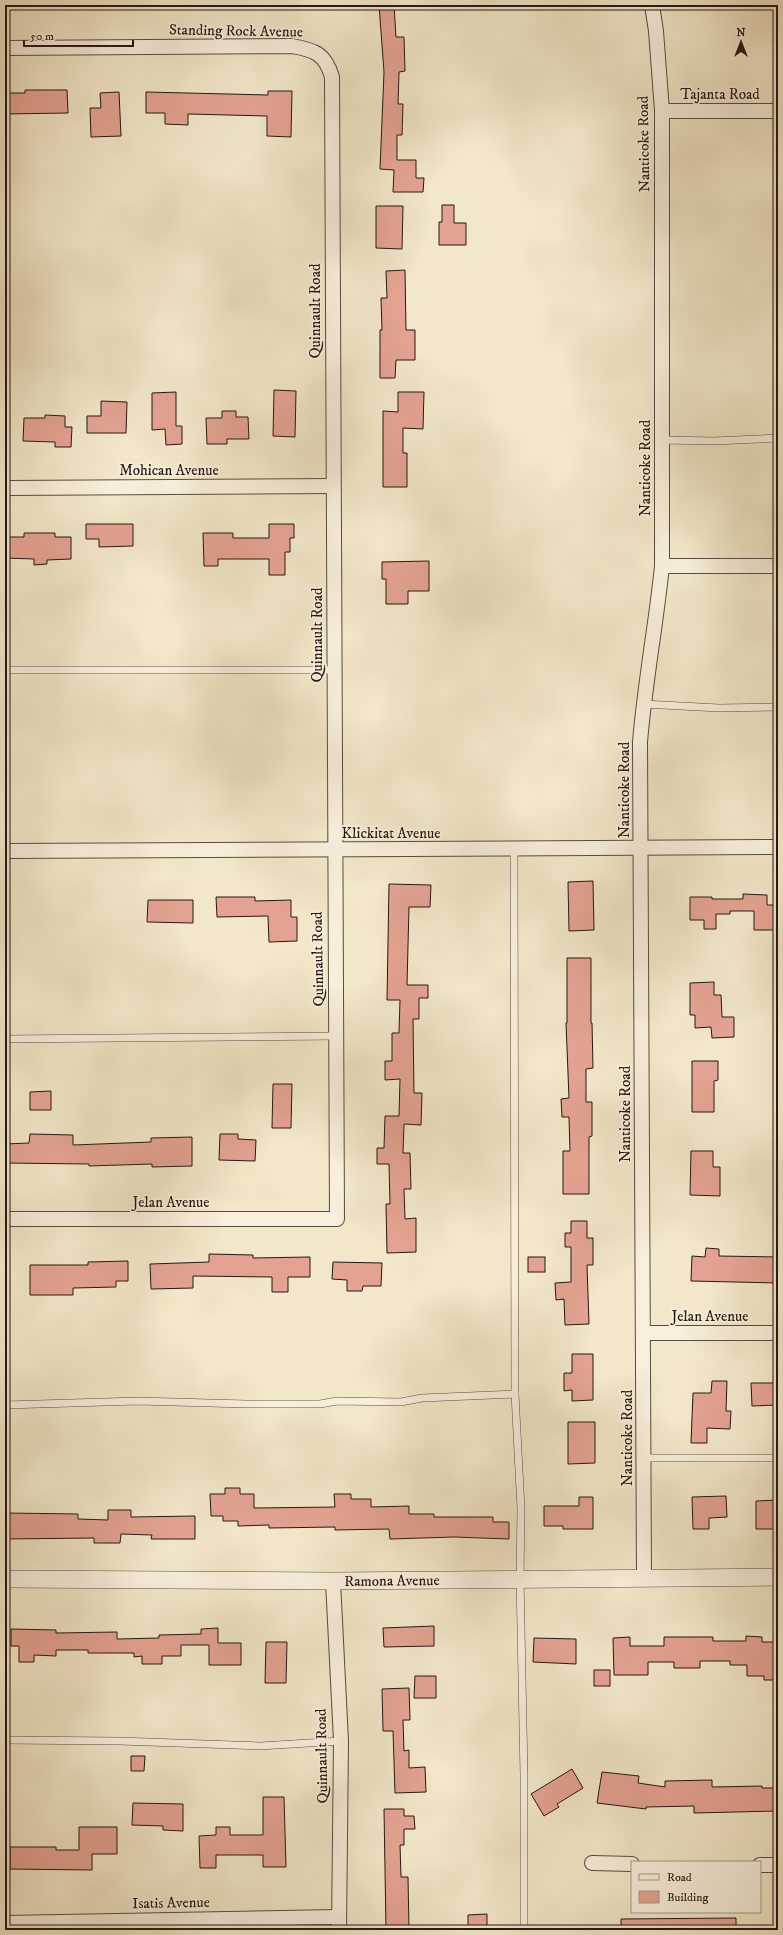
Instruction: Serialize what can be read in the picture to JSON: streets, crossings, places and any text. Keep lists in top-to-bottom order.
{
  "streets": {
    "street": [
      "Standing Rock Avenue",
      "Tajanta Road",
      "Nanticoke Road",
      "Quinnault Road",
      "Mohican Avenue",
      "Klickitat Avenue",
      "Jelan Avenue",
      "Ramona Avenue",
      "Isatis Avenue"
    ]
  },
  "crossings": [
    ["Standing Rock Avenue", "Quinnault Road"],
    ["Tajanta Road", "Nanticoke Road"],
    ["Nanticoke Road", "Klickitat Avenue"],
    ["Nanticoke Road", "Jelan Avenue"],
    ["Nanticoke Road", "Ramona Avenue"],
    ["Quinnault Road", "Mohican Avenue"],
    ["Quinnault Road", "Klickitat Avenue"],
    ["Quinnault Road", "Jelan Avenue"],
    ["Quinnault Road", "Ramona Avenue"],
    ["Quinnault Road", "Isatis Avenue"]
  ],
  "legend": ["Road", "Building"],
  "scale_bar": "50 m",
  "north": "top"
}
